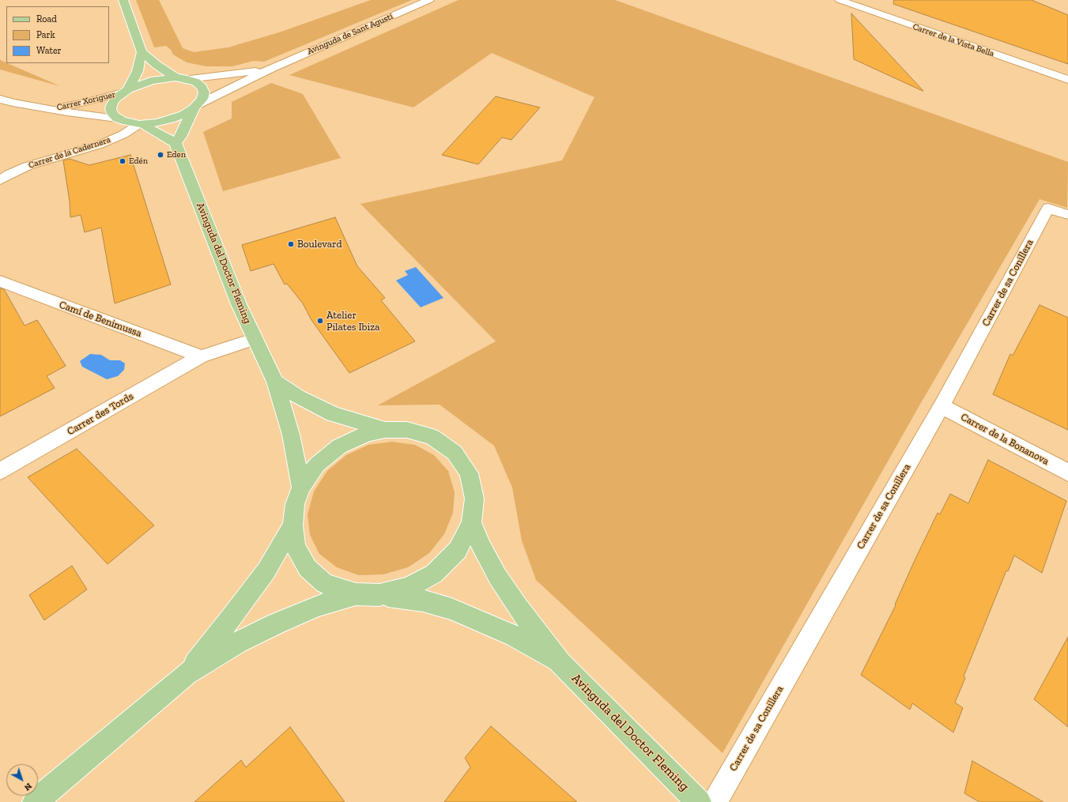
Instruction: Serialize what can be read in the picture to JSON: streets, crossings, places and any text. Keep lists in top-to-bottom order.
{
  "streets": {
    "main road": ["Avinguda del Doctor Fleming"],
    "street": [
      "Avinguda de Sant Agustí",
      "Carrer de la Vista Bella",
      "Carrer Xoriguer",
      "Carrer de la Cadernera",
      "Carrer de sa Conillera",
      "Camí de Benimussa",
      "Carrer des Tords",
      "Carrer de la Bonanova"
    ]
  },
  "crossings": [
    ["Avinguda del Doctor Fleming", "Carrer des Tords"],
    ["Carrer de sa Conillera", "Carrer de la Bonanova"],
    ["Camí de Benimussa", "Carrer des Tords"]
  ],
  "places": [
    "Eden",
    "Edén",
    "Boulevard",
    "Atelier Pilates Ibiza"
  ],
  "legend": ["Road", "Park", "Water"],
  "north": "bottom right"
}
